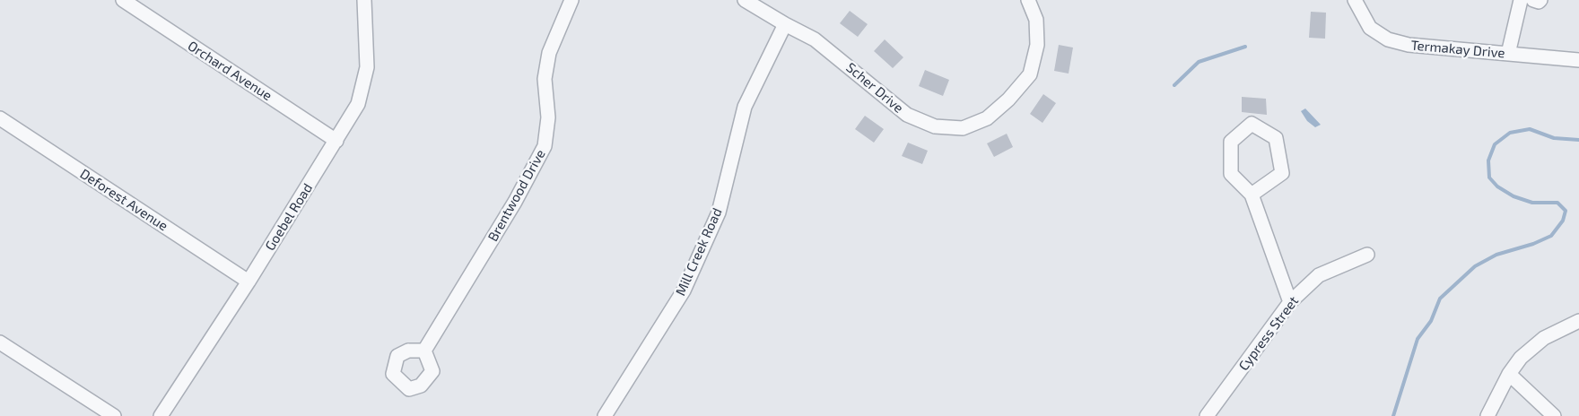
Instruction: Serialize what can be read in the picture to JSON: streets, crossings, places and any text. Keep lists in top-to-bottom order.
{
  "streets": {
    "street": [
      "Termakay Drive",
      "Orchard Avenue",
      "Scher Drive",
      "Brentwood Drive",
      "Deforest Avenue",
      "Goebel Road",
      "Mill Creek Road",
      "Cypress Street"
    ]
  },
  "crossings": [
    ["Orchard Avenue", "Goebel Road"],
    ["Scher Drive", "Mill Creek Road"],
    ["Deforest Avenue", "Goebel Road"]
  ]
}
